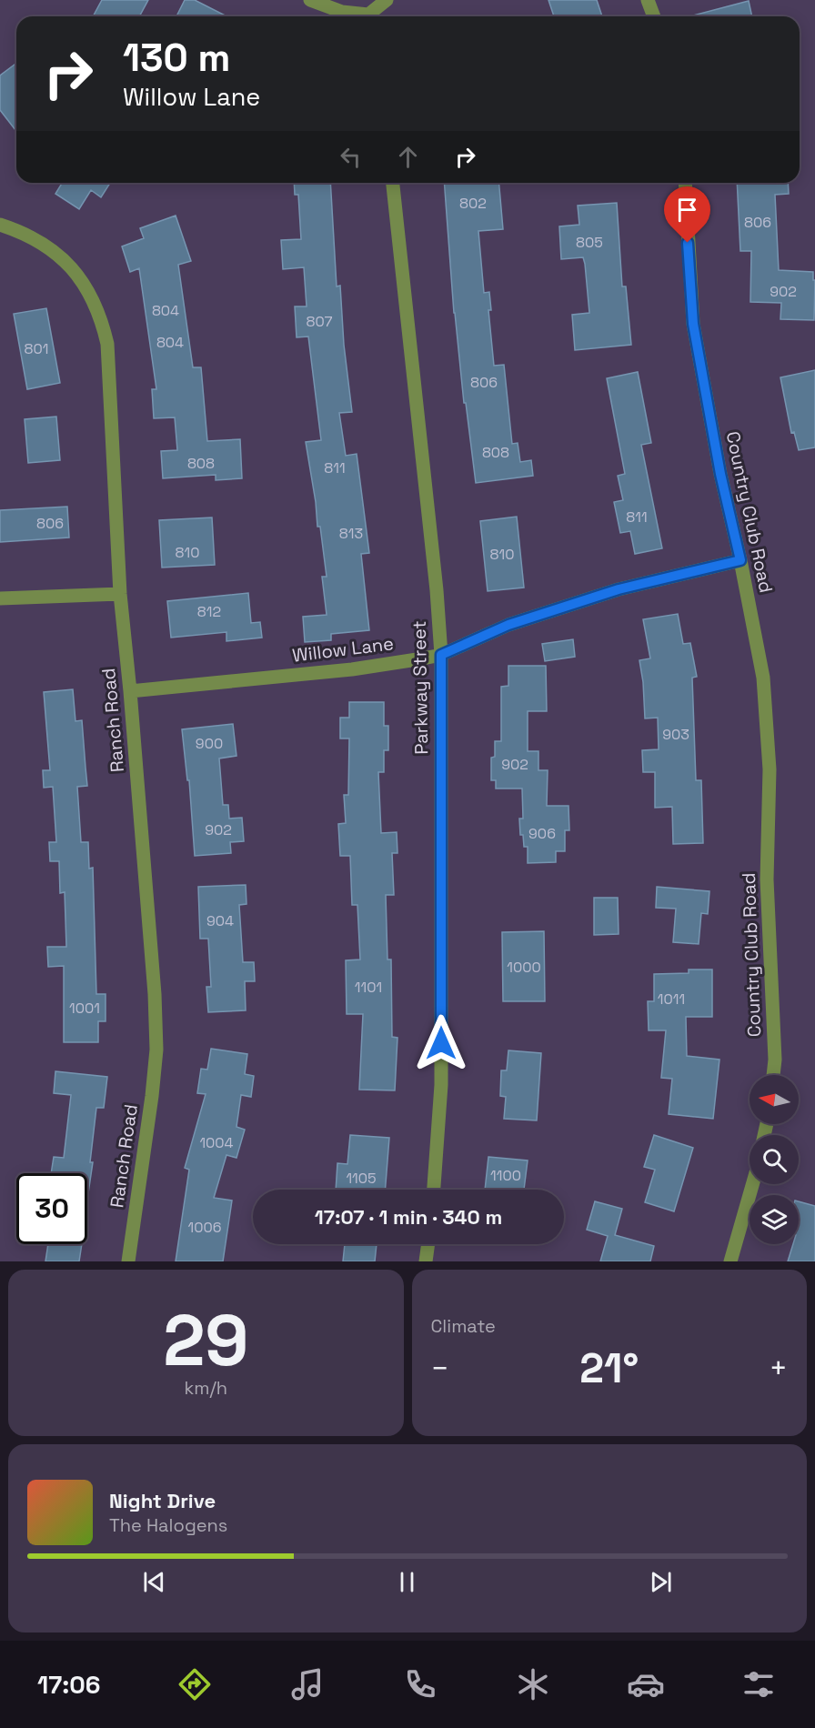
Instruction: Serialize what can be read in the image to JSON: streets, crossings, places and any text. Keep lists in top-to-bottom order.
{
  "streets": {
    "street": [
      "Country Club Road",
      "Willow Lane",
      "Parkway Street",
      "Ranch Road"
    ]
  },
  "crossings": [
    ["Country Club Road", "Willow Lane"],
    ["Willow Lane", "Parkway Street"],
    ["Willow Lane", "Ranch Road"]
  ],
  "house_numbers": [
    "802",
    "806",
    "805",
    "902",
    "804",
    "807",
    "804",
    "801",
    "806",
    "808",
    "808",
    "811",
    "811",
    "806",
    "813",
    "810",
    "810",
    "812",
    "903",
    "900",
    "902",
    "902",
    "906",
    "904",
    "1000",
    "1101",
    "1011",
    "1001",
    "1004",
    "1100",
    "1105",
    "1006"
  ],
  "north": "left",
  "page": {
    "turn": ["130 m", "Willow Lane"],
    "limit": "30",
    "trip": "17:07 · 1 min · 340 m",
    "tile": [
      ["29", "km/h"],
      "Climate"
    ],
    "heat": ["−", "21°", "+"],
    "song": ["Night Drive", "The Halogens"],
    "tabs": "17:06"
  }
}
